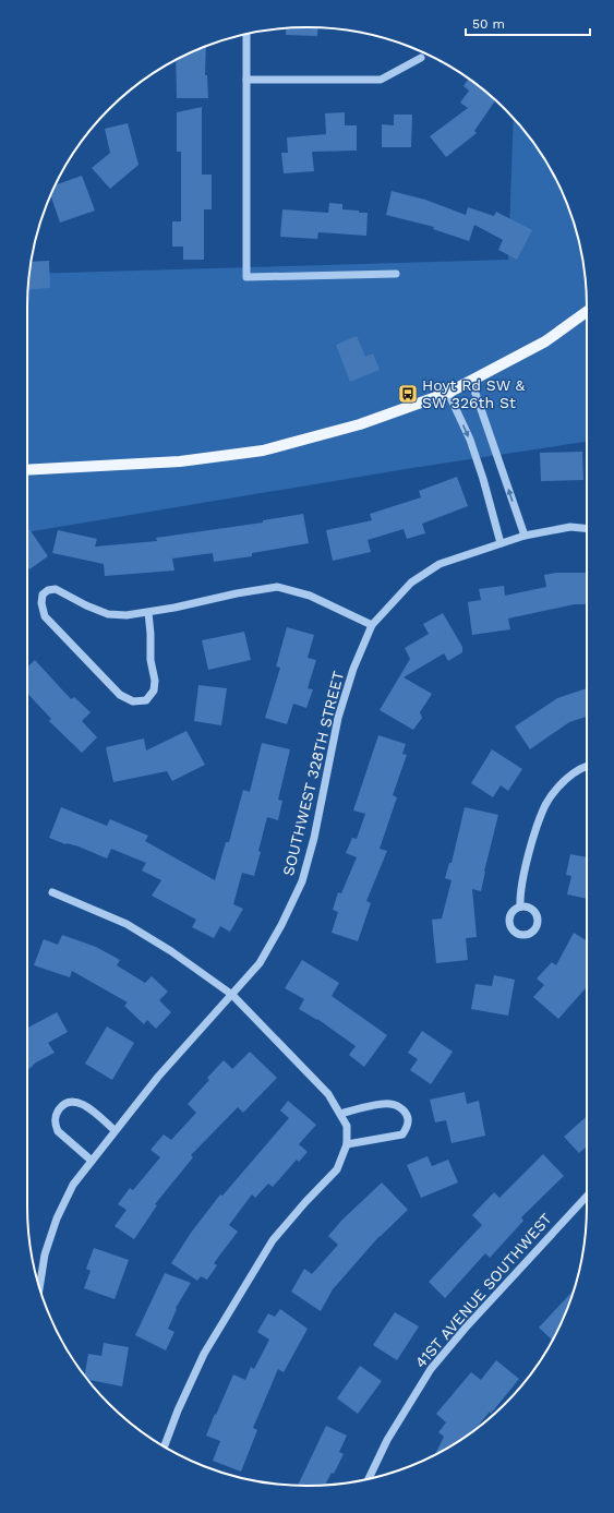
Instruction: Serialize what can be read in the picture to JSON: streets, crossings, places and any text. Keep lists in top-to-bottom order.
{
  "streets": {
    "street": ["SOUTHWEST 328TH STREET", "41ST AVENUE SOUTHWEST"]
  },
  "places": {
    "bus stop": ["Hoyt Rd SW & SW 326th St"]
  },
  "scale_bar": "50 m"
}
